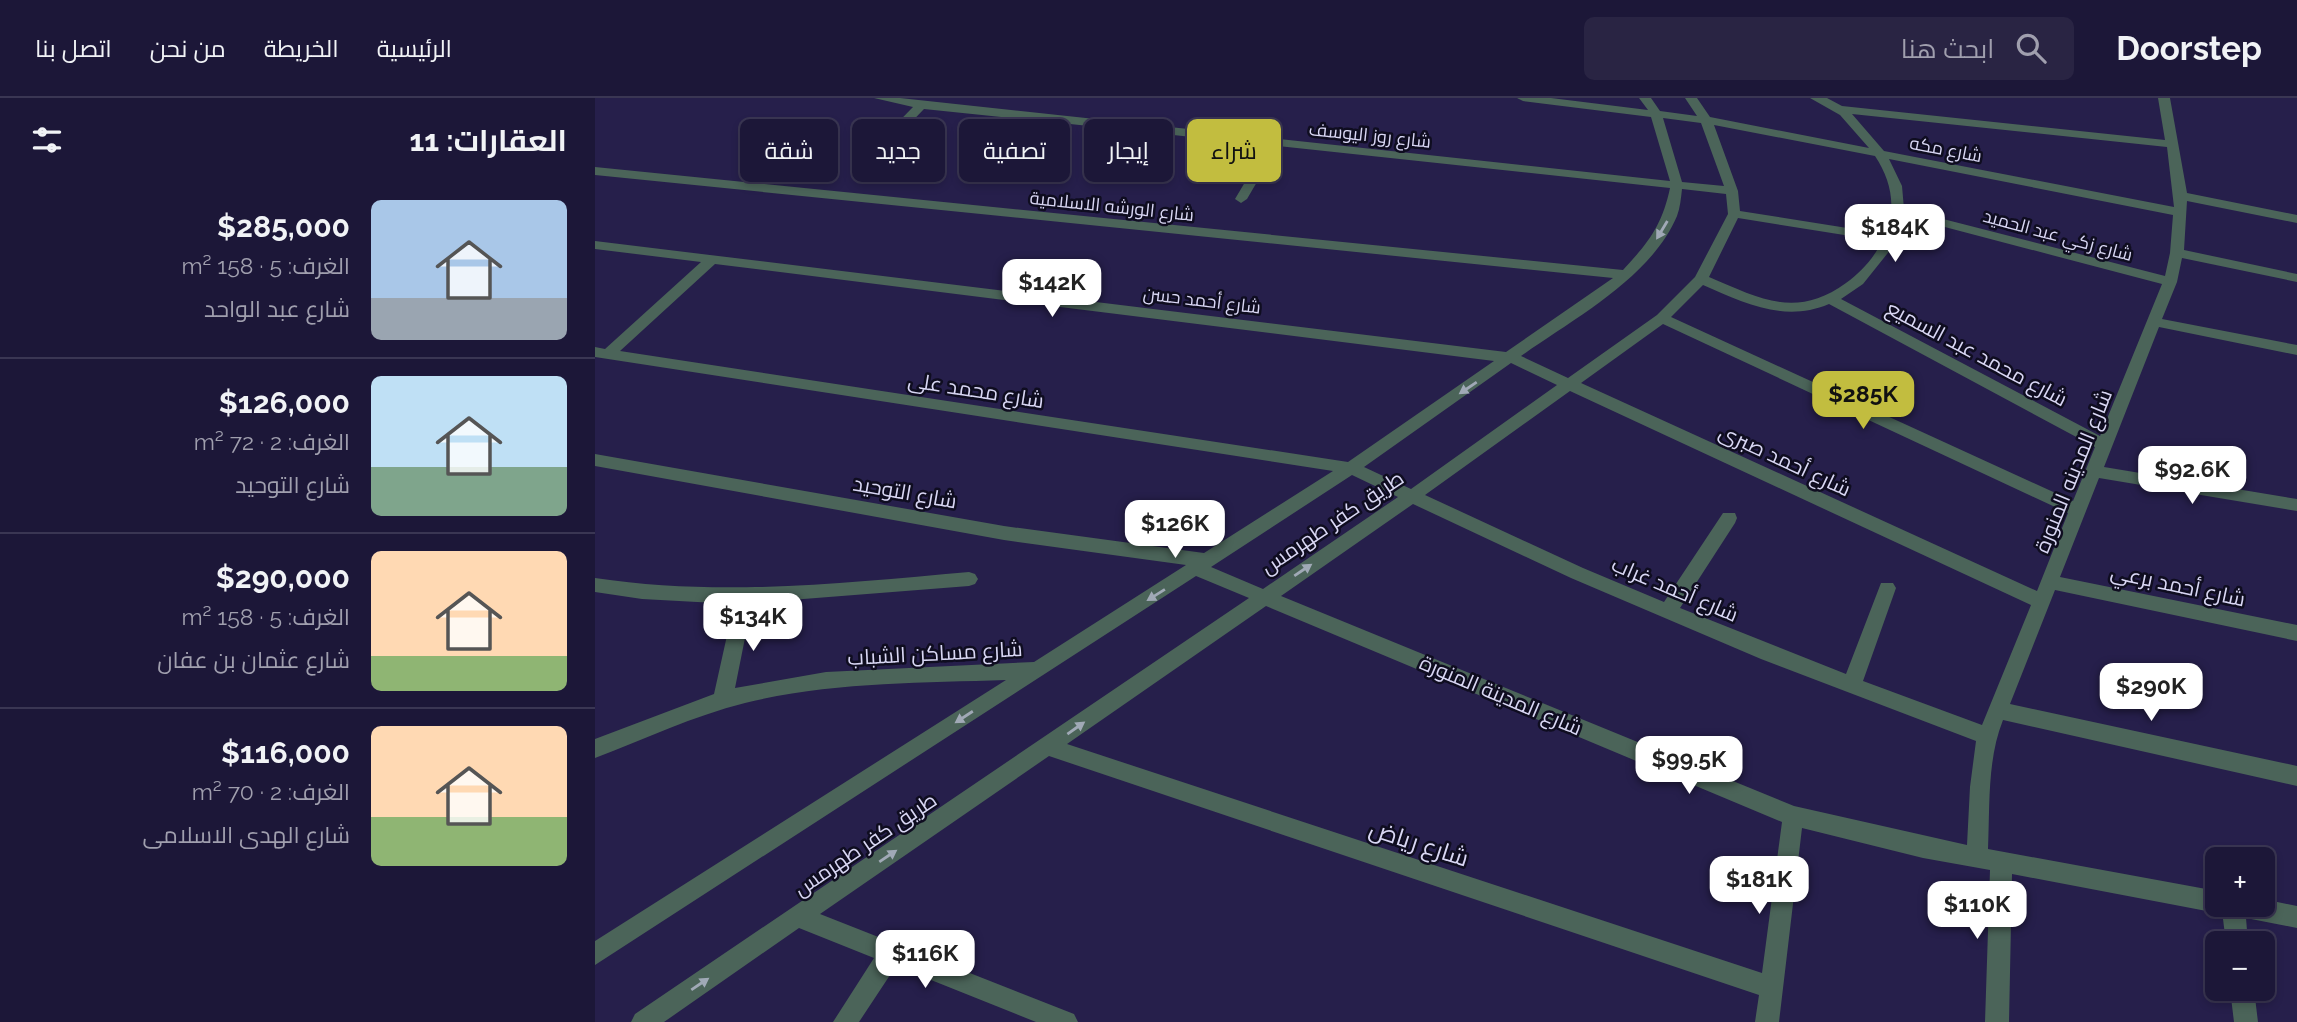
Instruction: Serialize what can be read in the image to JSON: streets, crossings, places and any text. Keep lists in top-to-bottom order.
{
  "streets": {
    "street": [
      "شارع روز اليوسف",
      "شارع مكه",
      "شارع الورشه الاسلامية",
      "شارع زكي عبد الحميد",
      "شارع أحمد حسن",
      "شارع محمد عبد السميع",
      "شارع محمد على",
      "شارع أحمد صبرى",
      "شارع المدينه المنورة",
      "شارع التوحيد",
      "طريق كفر طهرمس",
      "شارع أحمد برعي",
      "شارع أحمد غراب",
      "شارع مساكن الشباب",
      "شارع المدينة المنورة",
      "شارع رياض"
    ]
  },
  "crossings": [
    ["شارع روز اليوسف", "طريق كفر طهرمس"],
    ["شارع مكه", "شارع المدينه المنورة"],
    ["شارع الورشه الاسلامية", "طريق كفر طهرمس"],
    ["شارع زكي عبد الحميد", "شارع المدينه المنورة"],
    ["شارع أحمد حسن", "شارع أحمد صبرى"],
    ["شارع أحمد حسن", "طريق كفر طهرمس"],
    ["شارع محمد عبد السميع", "شارع المدينه المنورة"],
    ["شارع محمد على", "طريق كفر طهرمس"],
    ["شارع محمد على", "شارع أحمد غراب"],
    ["شارع أحمد صبرى", "شارع المدينه المنورة"],
    ["شارع أحمد صبرى", "طريق كفر طهرمس"],
    ["شارع المدينه المنورة", "شارع أحمد برعي"],
    ["شارع المدينه المنورة", "شارع أحمد غراب"],
    ["شارع المدينه المنورة", "شارع المدينة المنورة"],
    ["شارع التوحيد", "طريق كفر طهرمس"],
    ["شارع التوحيد", "شارع المدينة المنورة"],
    ["طريق كفر طهرمس", "شارع أحمد غراب"],
    ["طريق كفر طهرمس", "شارع مساكن الشباب"],
    ["طريق كفر طهرمس", "شارع المدينة المنورة"],
    ["طريق كفر طهرمس", "شارع رياض"]
  ],
  "page": {
    "header": "Doorstep",
    "search": "ابحث هنا",
    "nav": [
      "الرئيسية",
      "الخريطة",
      "من نحن",
      "اتصل بنا"
    ],
    "heading": "العقارات: 11",
    "chip": [
      "شراء",
      "إيجار",
      "تصفية",
      "جديد",
      "شقة"
    ],
    "list": [
      {
        "name": "$285,000",
        "note": "الغرف: 5 · 158 m² · شارع عبد الواحد"
      },
      {
        "name": "$126,000",
        "note": "الغرف: 2 · 72 m² · شارع التوحيد"
      },
      {
        "name": "$290,000",
        "note": "الغرف: 5 · 158 m² · شارع عثمان بن عفان"
      },
      {
        "name": "$116,000",
        "note": "الغرف: 2 · 70 m² · شارع الهدى الاسلامى"
      }
    ],
    "price": [
      "$184K",
      "$142K",
      "$285K",
      "$92.6K",
      "$126K",
      "$134K",
      "$290K",
      "$99.5K",
      "$181K",
      "$110K",
      "$116K"
    ],
    "map_buttons": ["+", "−"]
  }
}
